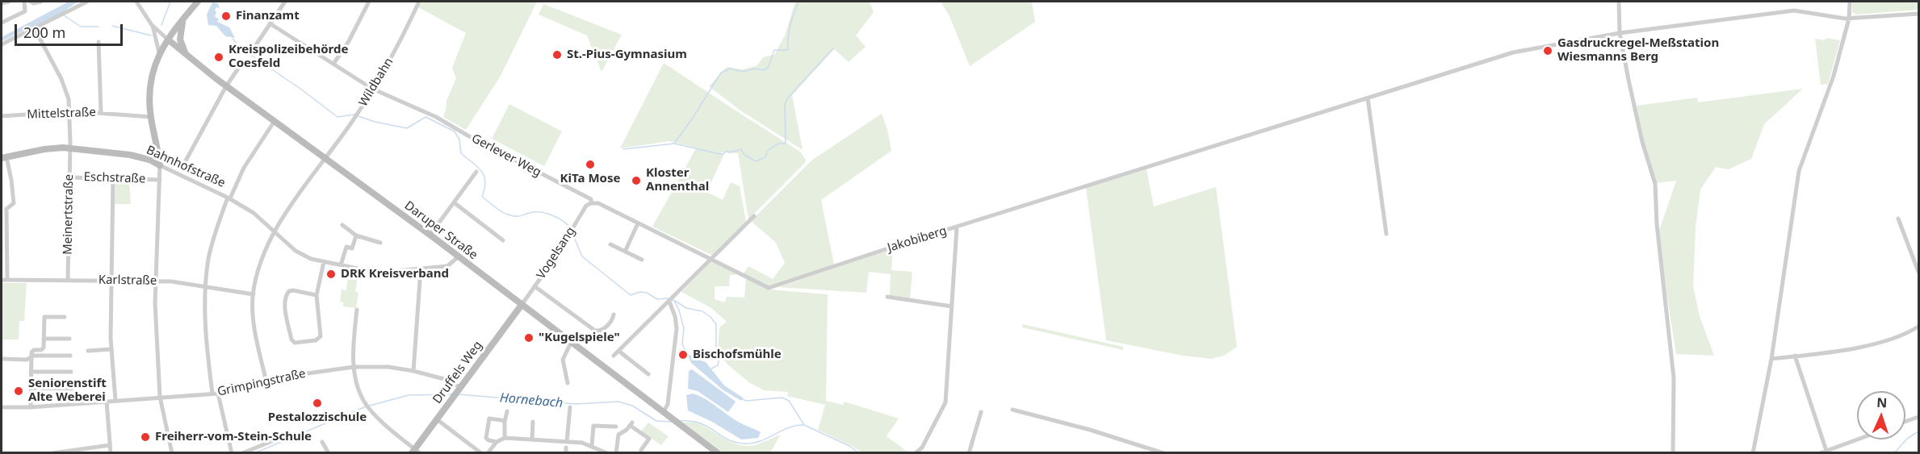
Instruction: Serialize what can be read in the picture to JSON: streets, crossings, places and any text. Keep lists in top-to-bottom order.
{
  "streets": {
    "street": [
      "Wildbahn",
      "Mittelstraße",
      "Gerlever Weg",
      "Bahnhofstraße",
      "Eschstraße",
      "Meinertstraße",
      "Daruper Straße",
      "Jakobiberg",
      "Vogelsang",
      "Karlstraße",
      "Druffels Weg",
      "Grimpingstraße"
    ]
  },
  "crossings": [
    ["Wildbahn", "Gerlever Weg"],
    ["Wildbahn", "Bahnhofstraße"],
    ["Wildbahn", "Daruper Straße"],
    ["Wildbahn", "Karlstraße"],
    ["Wildbahn", "Grimpingstraße"],
    ["Mittelstraße", "Meinertstraße"],
    ["Gerlever Weg", "Jakobiberg"],
    ["Gerlever Weg", "Vogelsang"],
    ["Bahnhofstraße", "Meinertstraße"],
    ["Bahnhofstraße", "Daruper Straße"],
    ["Eschstraße", "Meinertstraße"],
    ["Meinertstraße", "Karlstraße"],
    ["Daruper Straße", "Vogelsang"],
    ["Daruper Straße", "Druffels Weg"],
    ["Vogelsang", "Druffels Weg"],
    ["Druffels Weg", "Grimpingstraße"]
  ],
  "water": ["Hornebach"],
  "places": [
    "Finanzamt",
    "Gasdruckregel-Meßstation Wiesmanns Berg",
    "St.-Pius-Gymnasium",
    "Kreispolizeibehörde Coesfeld",
    "KiTa Mose",
    "Kloster Annenthal",
    "DRK Kreisverband",
    "\"Kugelspiele\"",
    "Bischofsmühle",
    "Seniorenstift Alte Weberei",
    "Pestalozzischule",
    "Freiherr-vom-Stein-Schule"
  ],
  "scale_bar": "200 m",
  "north": "top"
}
